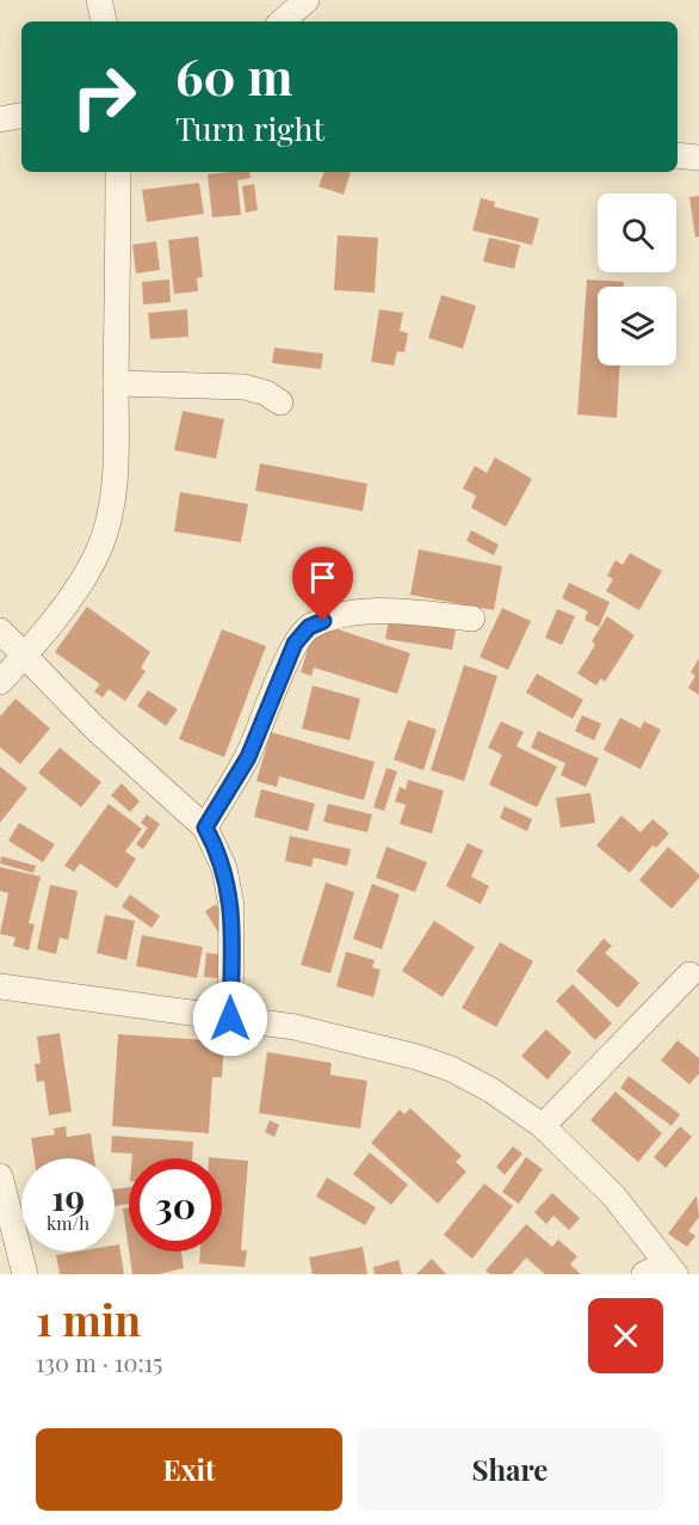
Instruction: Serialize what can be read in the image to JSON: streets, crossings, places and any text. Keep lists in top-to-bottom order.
{
  "page": {
    "turn": ["60 m", "Turn right"],
    "speed": "19 km/h",
    "limit": "30",
    "heading": ["1 min", "130 m · 10:15"],
    "buttons": ["Exit", "Share"]
  }
}
